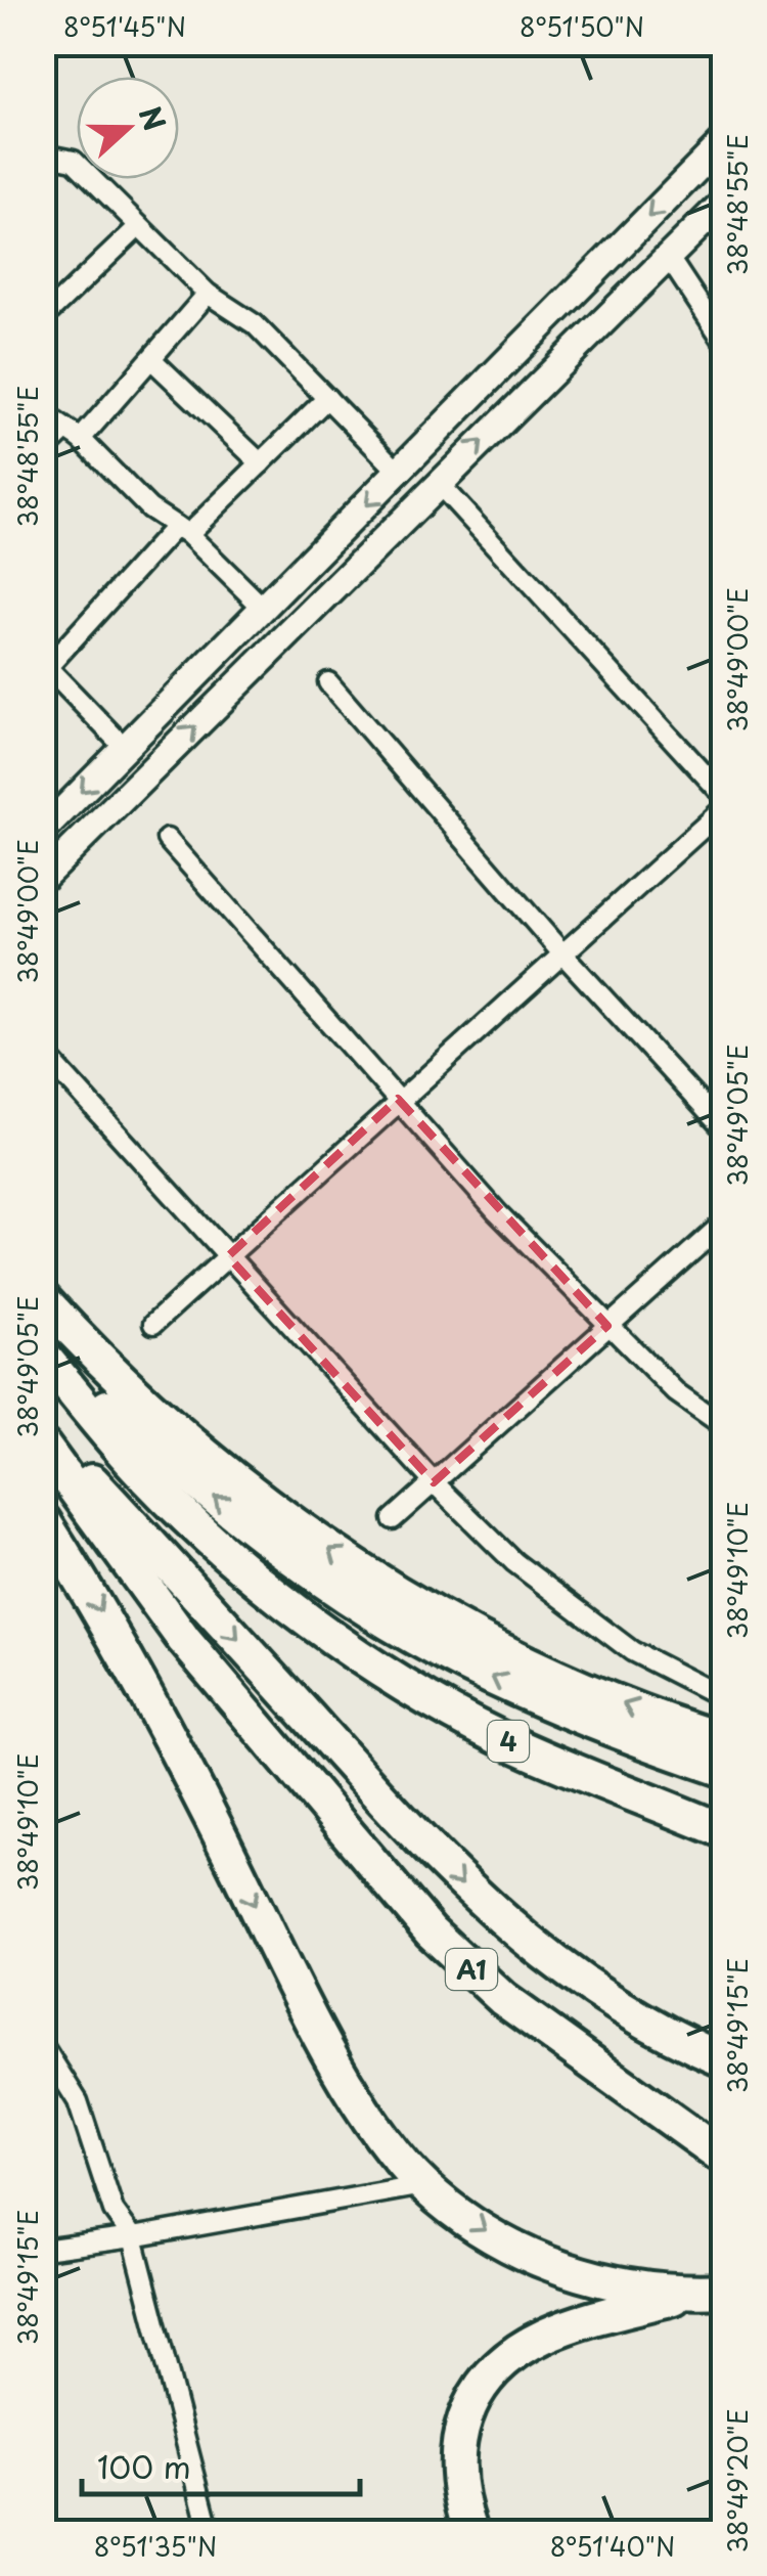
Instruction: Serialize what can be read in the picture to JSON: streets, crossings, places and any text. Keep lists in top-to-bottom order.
{
  "streets": {
    "highway": ["4", "A1"]
  },
  "scale_bar": "100 m",
  "north": "right",
  "coordinates": [
    "8°51'45\"N",
    "8°51'50\"N",
    "38°48'55\"E",
    "38°49'00\"E",
    "38°49'05\"E",
    "38°49'10\"E",
    "38°49'15\"E",
    "38°49'20\"E",
    "8°51'35\"N",
    "8°51'40\"N"
  ]
}
